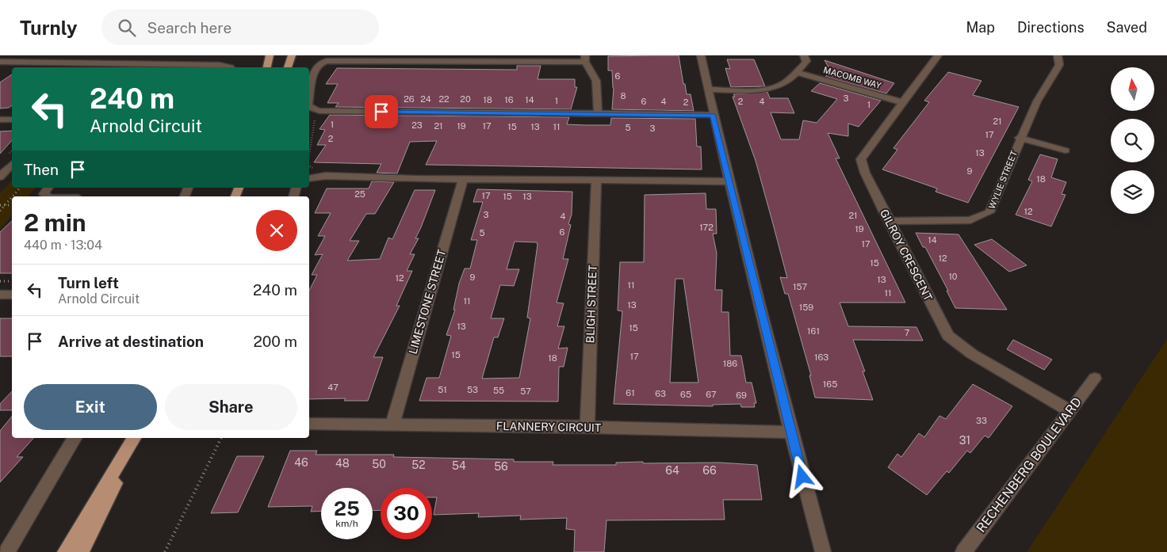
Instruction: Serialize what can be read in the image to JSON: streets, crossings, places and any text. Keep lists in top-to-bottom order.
{
  "streets": {
    "street": [
      "MACOMB WAY",
      "WYLIE STREET",
      "GILROY CRESCENT",
      "LIMESTONE STREET",
      "BLIGH STREET",
      "FLANNERY CIRCUIT",
      "RECHENBERG BOULEVARD"
    ]
  },
  "crossings": [
    ["MACOMB WAY", "GILROY CRESCENT"],
    ["WYLIE STREET", "GILROY CRESCENT"],
    ["GILROY CRESCENT", "RECHENBERG BOULEVARD"],
    ["LIMESTONE STREET", "FLANNERY CIRCUIT"],
    ["BLIGH STREET", "FLANNERY CIRCUIT"]
  ],
  "house_numbers": [
    "6",
    "8",
    "3",
    "26",
    "24",
    "22",
    "20",
    "18",
    "16",
    "14",
    "1",
    "6",
    "4",
    "2",
    "4",
    "2",
    "1",
    "21",
    "1",
    "23",
    "21",
    "19",
    "17",
    "15",
    "13",
    "11",
    "5",
    "3",
    "17",
    "2",
    "13",
    "9",
    "18",
    "25",
    "17",
    "15",
    "13",
    "12",
    "3",
    "21",
    "4",
    "172",
    "19",
    "6",
    "5",
    "14",
    "17",
    "12",
    "15",
    "10",
    "9",
    "12",
    "13",
    "11",
    "157",
    "11",
    "11",
    "13",
    "159",
    "13",
    "15",
    "161",
    "7",
    "15",
    "17",
    "163",
    "18",
    "186",
    "165",
    "47",
    "51",
    "53",
    "55",
    "57",
    "61",
    "63",
    "65",
    "67",
    "69",
    "33",
    "31",
    "46",
    "48",
    "50",
    "52",
    "54",
    "56",
    "64",
    "66"
  ],
  "north": "top",
  "page": {
    "header": "Turnly",
    "search": "Search here",
    "nav": ["Map", "Directions", "Saved"],
    "turn": ["240 m", "Arnold Circuit"],
    "then": "Then",
    "heading": ["2 min", "440 m · 13:04"],
    "list": [
      {
        "name": "Turn left",
        "note": "Arnold Circuit",
        "value": "240 m"
      },
      {
        "name": "Arrive at destination",
        "value": "200 m"
      }
    ],
    "buttons": ["Exit", "Share"],
    "speed": "25 km/h",
    "limit": "30"
  }
}
